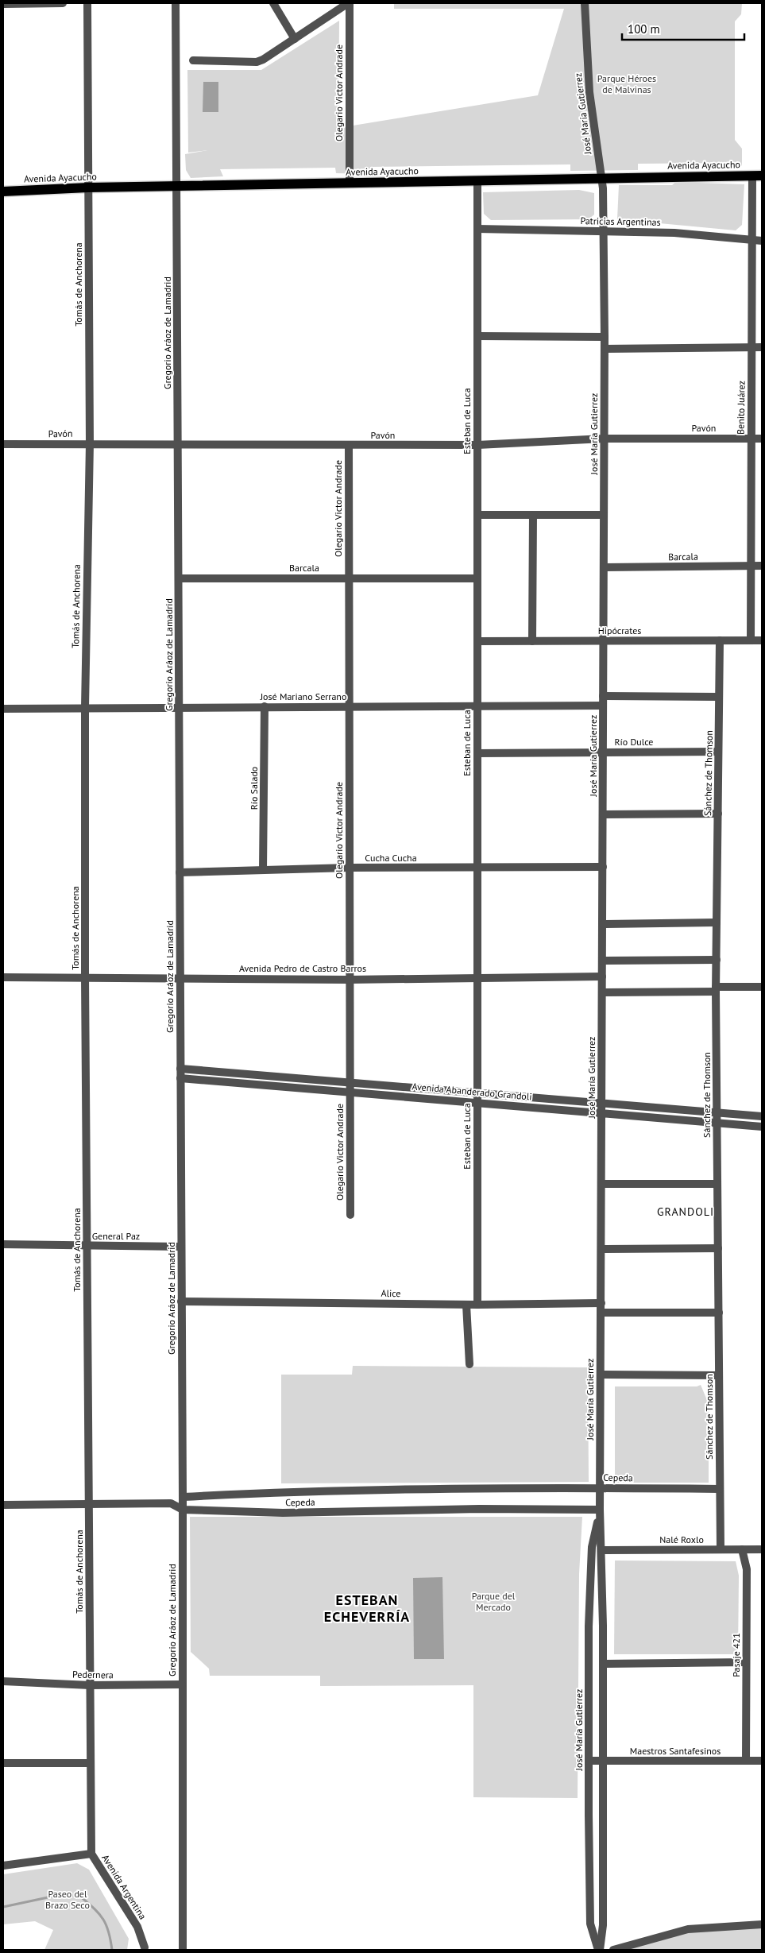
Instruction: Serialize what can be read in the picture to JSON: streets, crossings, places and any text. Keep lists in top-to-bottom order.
{
  "streets": {
    "main road": ["Avenida Ayacucho"],
    "street": [
      "Olegario Victor Andrade",
      "José María Gutierrez",
      "Patricias Argentinas",
      "Tomás de Anchorena",
      "Gregorio Aráoz de Lamadrid",
      "Benito Juárez",
      "Esteban de Luca",
      "Pavón",
      "Barcala",
      "Hipócrates",
      "José Mariano Serrano",
      "Río Dulce",
      "Sánchez de Thomson",
      "Río Salado",
      "Cucha Cucha",
      "Avenida Pedro de Castro Barros",
      "Avenida Abanderado Grandoli",
      "General Paz",
      "Alice",
      "Cepeda",
      "Nalé Roxlo",
      "Pasaje 421",
      "Pedernera",
      "Maestros Santafesinos",
      "Avenida Argentina"
    ]
  },
  "crossings": [
    ["Olegario Victor Andrade", "Avenida Ayacucho"],
    ["Olegario Victor Andrade", "Pavón"],
    ["Olegario Victor Andrade", "Barcala"],
    ["Olegario Victor Andrade", "José Mariano Serrano"],
    ["Olegario Victor Andrade", "Cucha Cucha"],
    ["Olegario Victor Andrade", "Avenida Pedro de Castro Barros"],
    ["Olegario Victor Andrade", "Avenida Abanderado Grandoli"],
    ["José María Gutierrez", "Avenida Ayacucho"],
    ["José María Gutierrez", "Patricias Argentinas"],
    ["José María Gutierrez", "Pavón"],
    ["José María Gutierrez", "Barcala"],
    ["José María Gutierrez", "Hipócrates"],
    ["José María Gutierrez", "José Mariano Serrano"],
    ["José María Gutierrez", "Río Dulce"],
    ["José María Gutierrez", "Cucha Cucha"],
    ["José María Gutierrez", "Avenida Pedro de Castro Barros"],
    ["José María Gutierrez", "Avenida Abanderado Grandoli"],
    ["José María Gutierrez", "Alice"],
    ["José María Gutierrez", "Cepeda"],
    ["José María Gutierrez", "Nalé Roxlo"],
    ["José María Gutierrez", "Maestros Santafesinos"],
    ["Avenida Ayacucho", "Tomás de Anchorena"],
    ["Avenida Ayacucho", "Gregorio Aráoz de Lamadrid"],
    ["Avenida Ayacucho", "Benito Juárez"],
    ["Avenida Ayacucho", "Esteban de Luca"],
    ["Patricias Argentinas", "Benito Juárez"],
    ["Patricias Argentinas", "Esteban de Luca"],
    ["Tomás de Anchorena", "Pavón"],
    ["Tomás de Anchorena", "José Mariano Serrano"],
    ["Tomás de Anchorena", "Avenida Pedro de Castro Barros"],
    ["Tomás de Anchorena", "General Paz"],
    ["Tomás de Anchorena", "Cepeda"],
    ["Tomás de Anchorena", "Pedernera"],
    ["Tomás de Anchorena", "Avenida Argentina"],
    ["Gregorio Aráoz de Lamadrid", "Pavón"],
    ["Gregorio Aráoz de Lamadrid", "Barcala"],
    ["Gregorio Aráoz de Lamadrid", "José Mariano Serrano"],
    ["Gregorio Aráoz de Lamadrid", "Cucha Cucha"],
    ["Gregorio Aráoz de Lamadrid", "Avenida Pedro de Castro Barros"],
    ["Gregorio Aráoz de Lamadrid", "Avenida Abanderado Grandoli"],
    ["Gregorio Aráoz de Lamadrid", "General Paz"],
    ["Gregorio Aráoz de Lamadrid", "Alice"],
    ["Gregorio Aráoz de Lamadrid", "Cepeda"],
    ["Gregorio Aráoz de Lamadrid", "Pedernera"],
    ["Benito Juárez", "Pavón"],
    ["Benito Juárez", "Barcala"],
    ["Benito Juárez", "Hipócrates"],
    ["Esteban de Luca", "Pavón"],
    ["Esteban de Luca", "Barcala"],
    ["Esteban de Luca", "Hipócrates"],
    ["Esteban de Luca", "José Mariano Serrano"],
    ["Esteban de Luca", "Río Dulce"],
    ["Esteban de Luca", "Cucha Cucha"],
    ["Esteban de Luca", "Avenida Pedro de Castro Barros"],
    ["Esteban de Luca", "Avenida Abanderado Grandoli"],
    ["Esteban de Luca", "Alice"],
    ["Hipócrates", "Sánchez de Thomson"],
    ["José Mariano Serrano", "Río Salado"],
    ["Río Dulce", "Sánchez de Thomson"],
    ["Sánchez de Thomson", "Avenida Abanderado Grandoli"],
    ["Sánchez de Thomson", "Cepeda"],
    ["Sánchez de Thomson", "Nalé Roxlo"],
    ["Río Salado", "Cucha Cucha"],
    ["Nalé Roxlo", "Pasaje 421"],
    ["Pasaje 421", "Maestros Santafesinos"]
  ],
  "districts": ["GRANDOLI", "ESTEBAN ECHEVERRÍA"],
  "parks": ["Parque Héroes de Malvinas", "Parque del Mercado", "Paseo del Brazo Seco"],
  "scale_bar": "100 m"
}
